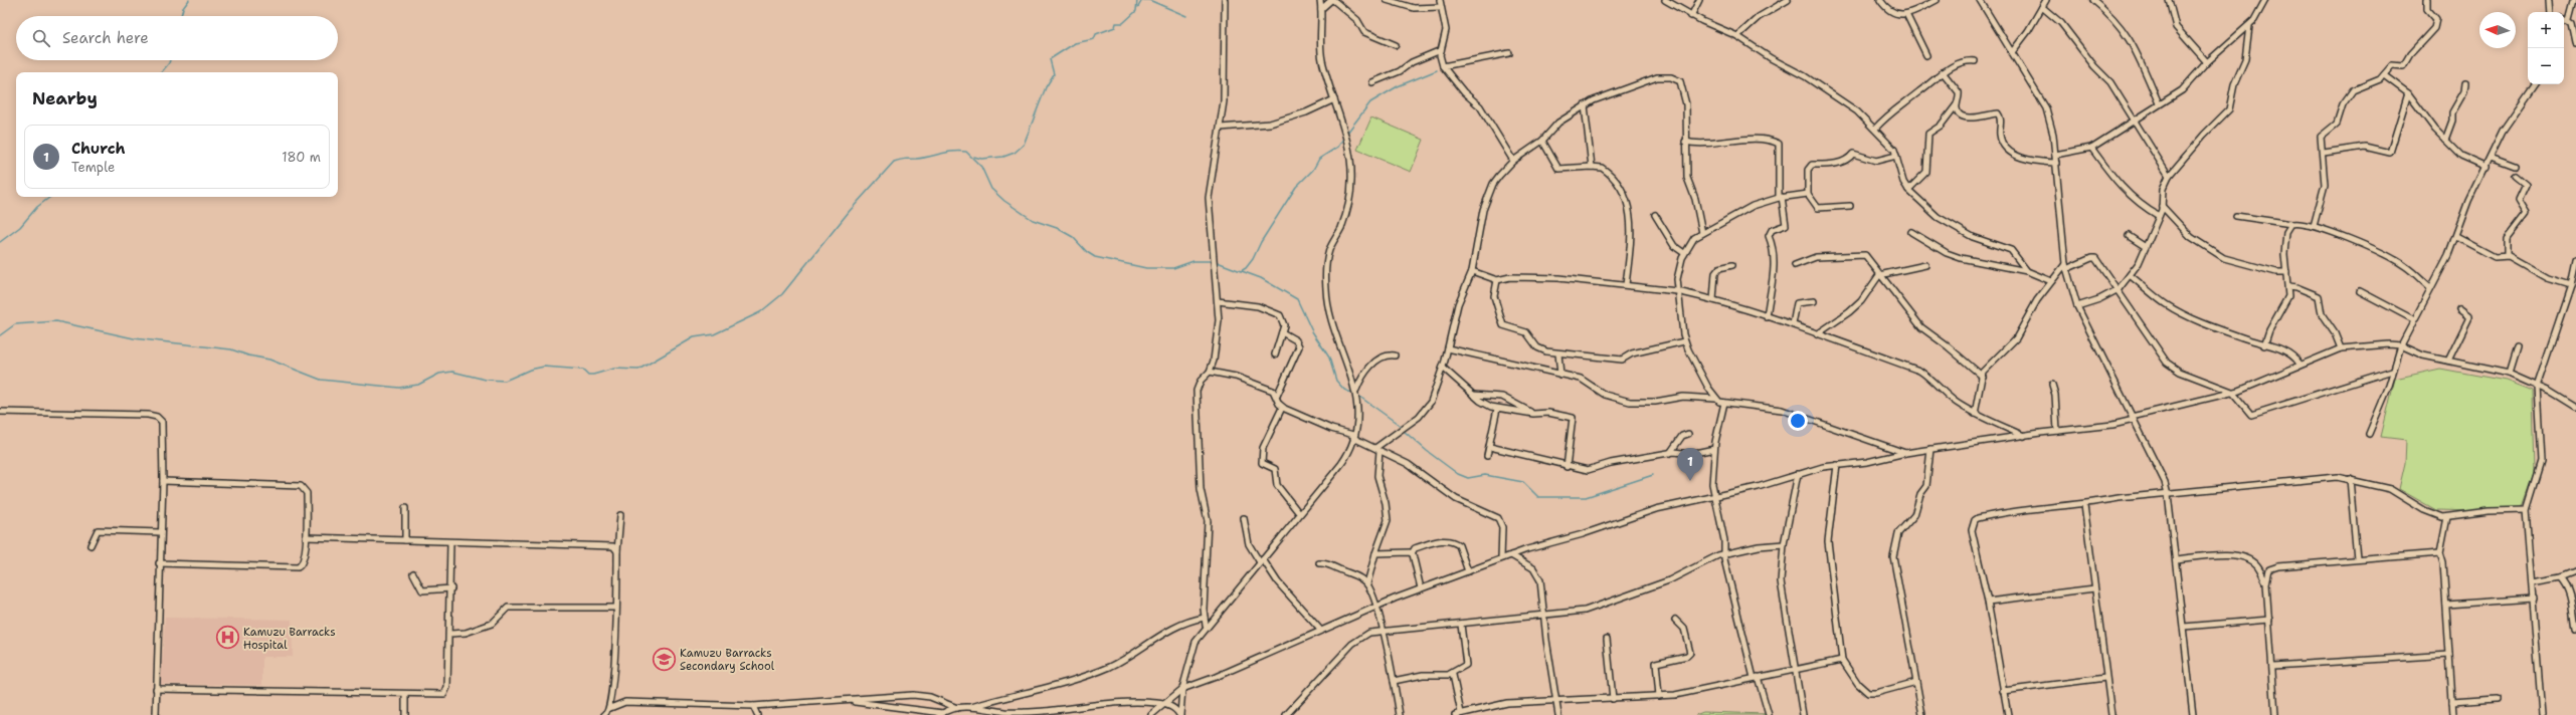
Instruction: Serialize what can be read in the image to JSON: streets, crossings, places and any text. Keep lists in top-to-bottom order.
{
  "places": {
    "hospital": ["Kamuzu Barracks Hospital"],
    "school or university": ["Kamuzu Barracks Secondary School"]
  },
  "north": "left",
  "page": {
    "map_buttons": ["+", "−"],
    "search": "Search here",
    "heading": "Nearby",
    "list": [
      {
        "mark": "1",
        "name": "Church",
        "note": "Temple",
        "value": "180 m"
      }
    ],
    "pins": "1"
  }
}
